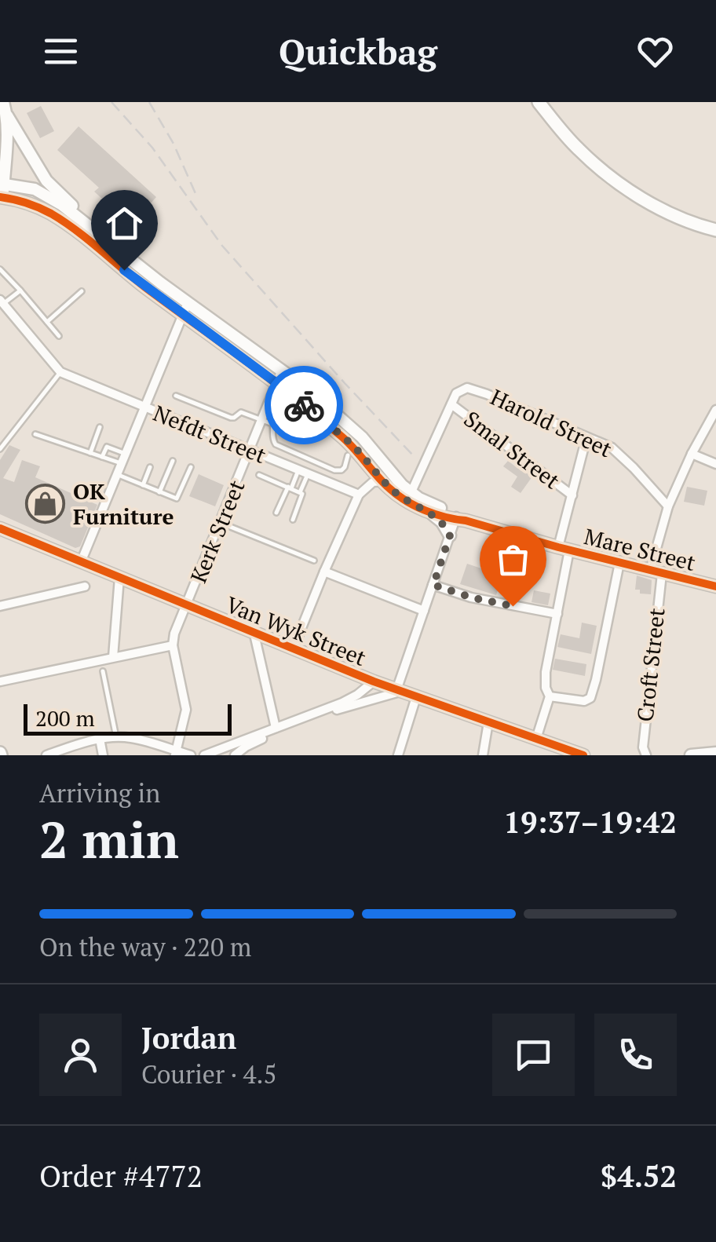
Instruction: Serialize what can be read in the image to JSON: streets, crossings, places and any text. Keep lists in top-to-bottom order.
{
  "streets": {
    "street": [
      "Harold Street",
      "Nefdt Street",
      "Smal Street",
      "Kerk Street",
      "Mare Street",
      "Van Wyk Street",
      "Croft Street"
    ]
  },
  "crossings": [
    ["Harold Street", "Smal Street"],
    ["Harold Street", "Croft Street"],
    ["Nefdt Street", "Kerk Street"],
    ["Kerk Street", "Van Wyk Street"],
    ["Mare Street", "Croft Street"]
  ],
  "places": {
    "shop": ["OK Furniture"]
  },
  "scale_bar": "200 m",
  "page": {
    "header": "Quickbag",
    "scale": "200 m",
    "heading": ["2 min", "Arriving in", "19:37–19:42"],
    "panel": [
      "Jordan",
      "Courier · 4.5",
      "Order #4772",
      "$4.52"
    ],
    "bar": "On the way · 220 m"
  }
}
